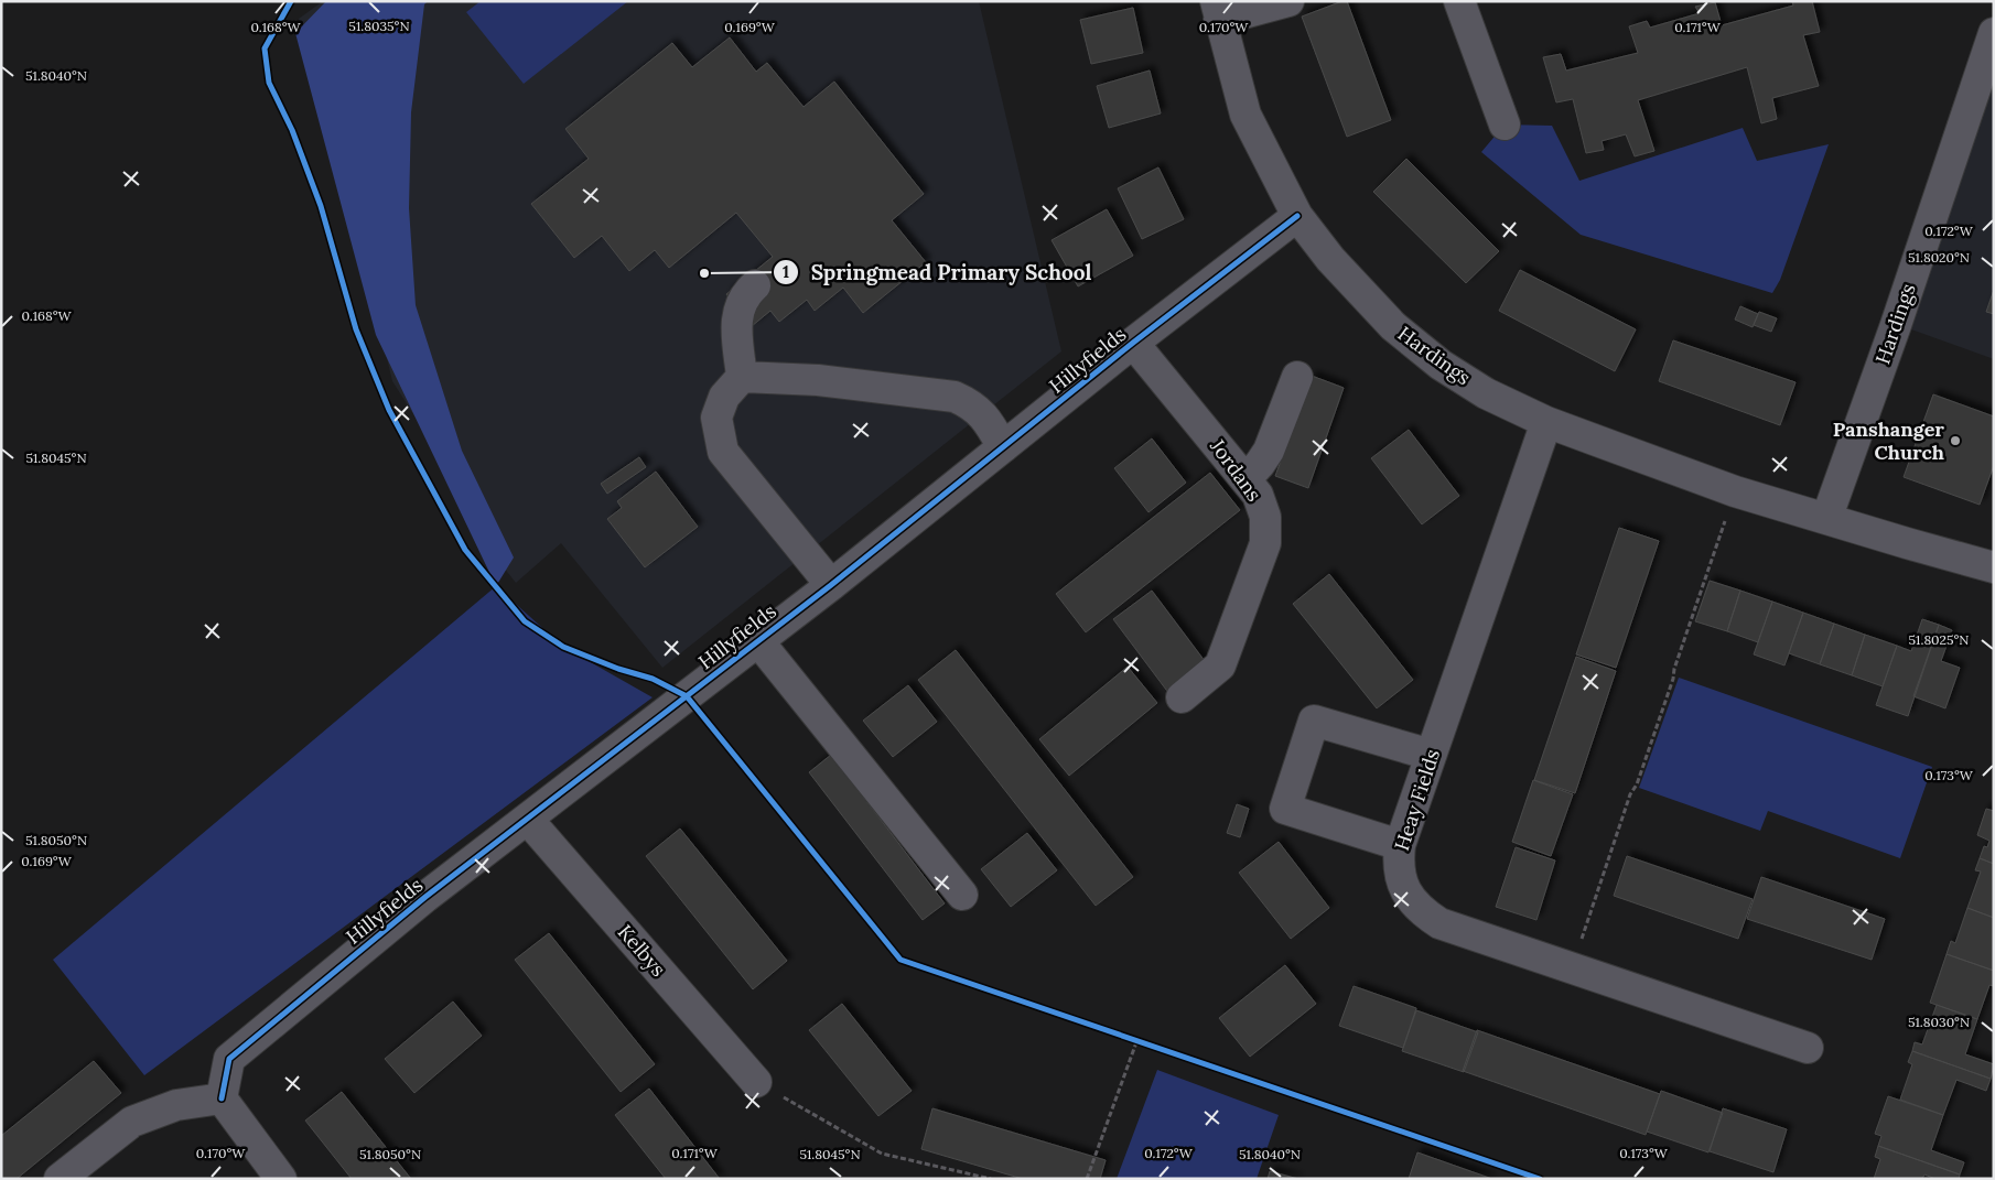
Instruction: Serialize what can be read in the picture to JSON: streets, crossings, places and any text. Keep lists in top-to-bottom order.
{
  "streets": {
    "street": [
      "Hardings",
      "Hillyfields",
      "Jordans",
      "Heay Fields",
      "Kelbys"
    ]
  },
  "crossings": [
    ["Hardings", "Hillyfields"],
    ["Hardings", "Heay Fields"],
    ["Hillyfields", "Jordans"],
    ["Hillyfields", "Kelbys"]
  ],
  "places": ["Springmead Primary School", "Panshanger Church"],
  "coordinates": [
    "51.8035°N",
    "0.168°W",
    "0.169°W",
    "0.170°W",
    "0.171°W",
    "51.8040°N",
    "0.172°W",
    "51.8020°N",
    "51.8045°N",
    "51.8025°N",
    "0.173°W",
    "51.8050°N",
    "51.8030°N"
  ]
}
